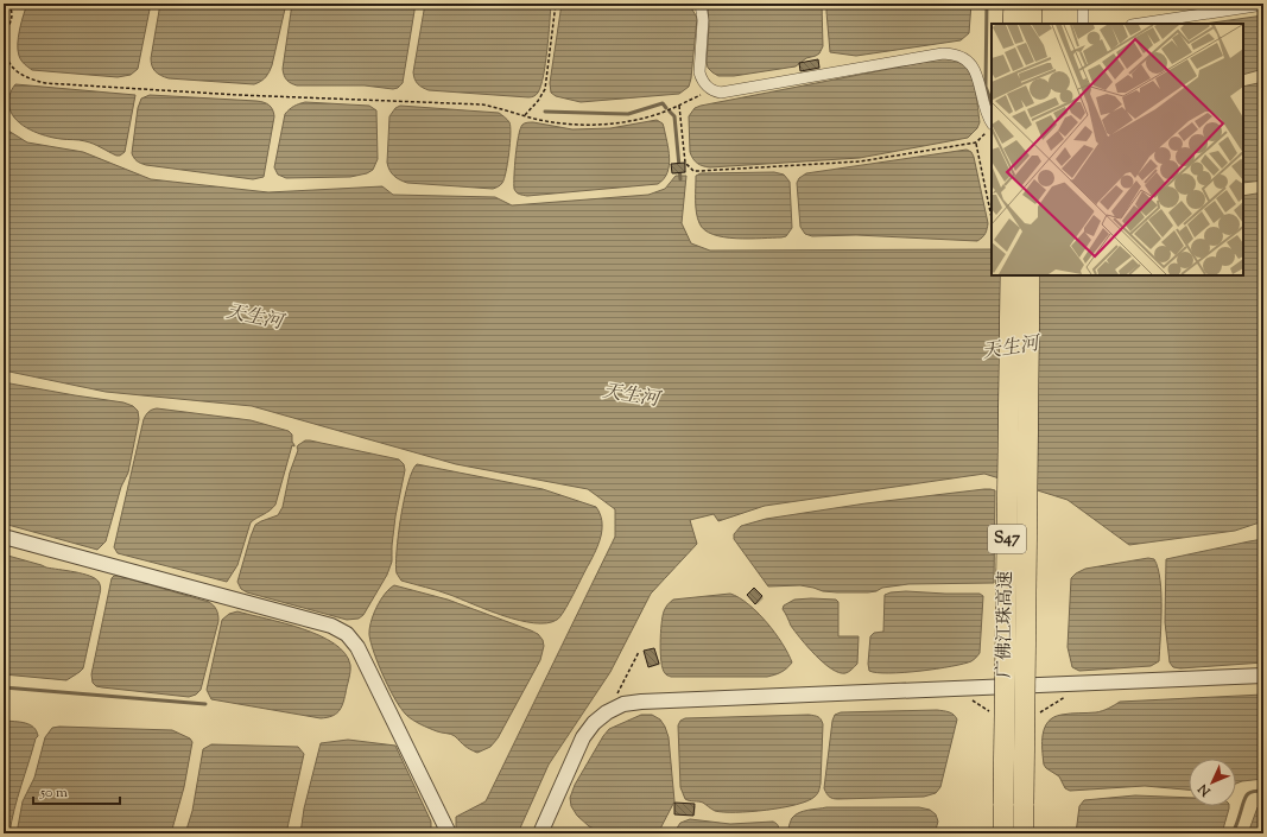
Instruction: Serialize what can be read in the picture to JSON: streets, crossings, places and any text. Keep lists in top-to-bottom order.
{
  "streets": {
    "highway": ["S47", "广佛江珠高速"]
  },
  "water": ["天生河"],
  "scale_bar": "50 m",
  "north": "bottom left"
}
